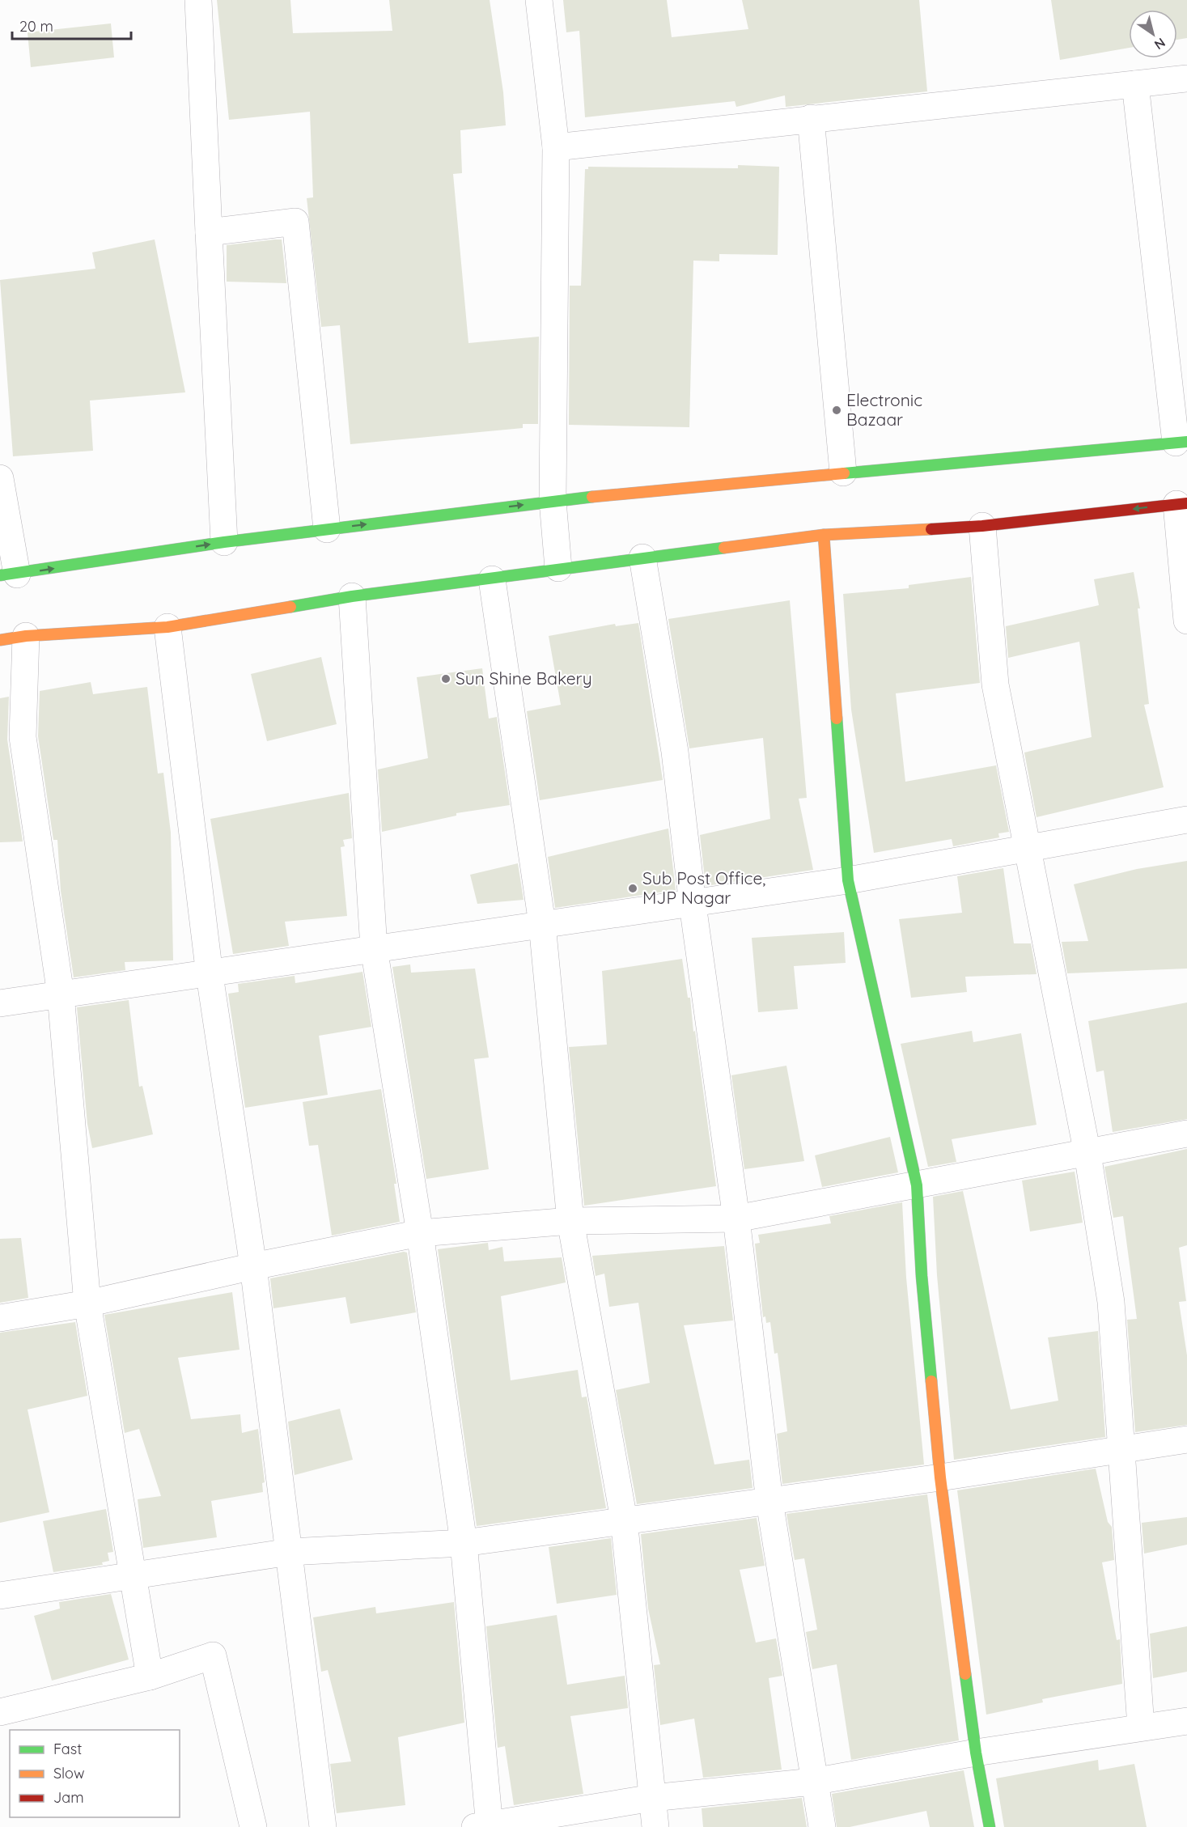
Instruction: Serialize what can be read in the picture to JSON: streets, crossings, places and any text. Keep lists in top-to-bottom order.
{
  "places": ["Electronic Bazaar", "Sun Shine Bakery", "Sub Post Office, MJP Nagar"],
  "legend": ["Fast", "Slow", "Jam"],
  "scale_bar": "20 m",
  "north": "bottom right"
}
